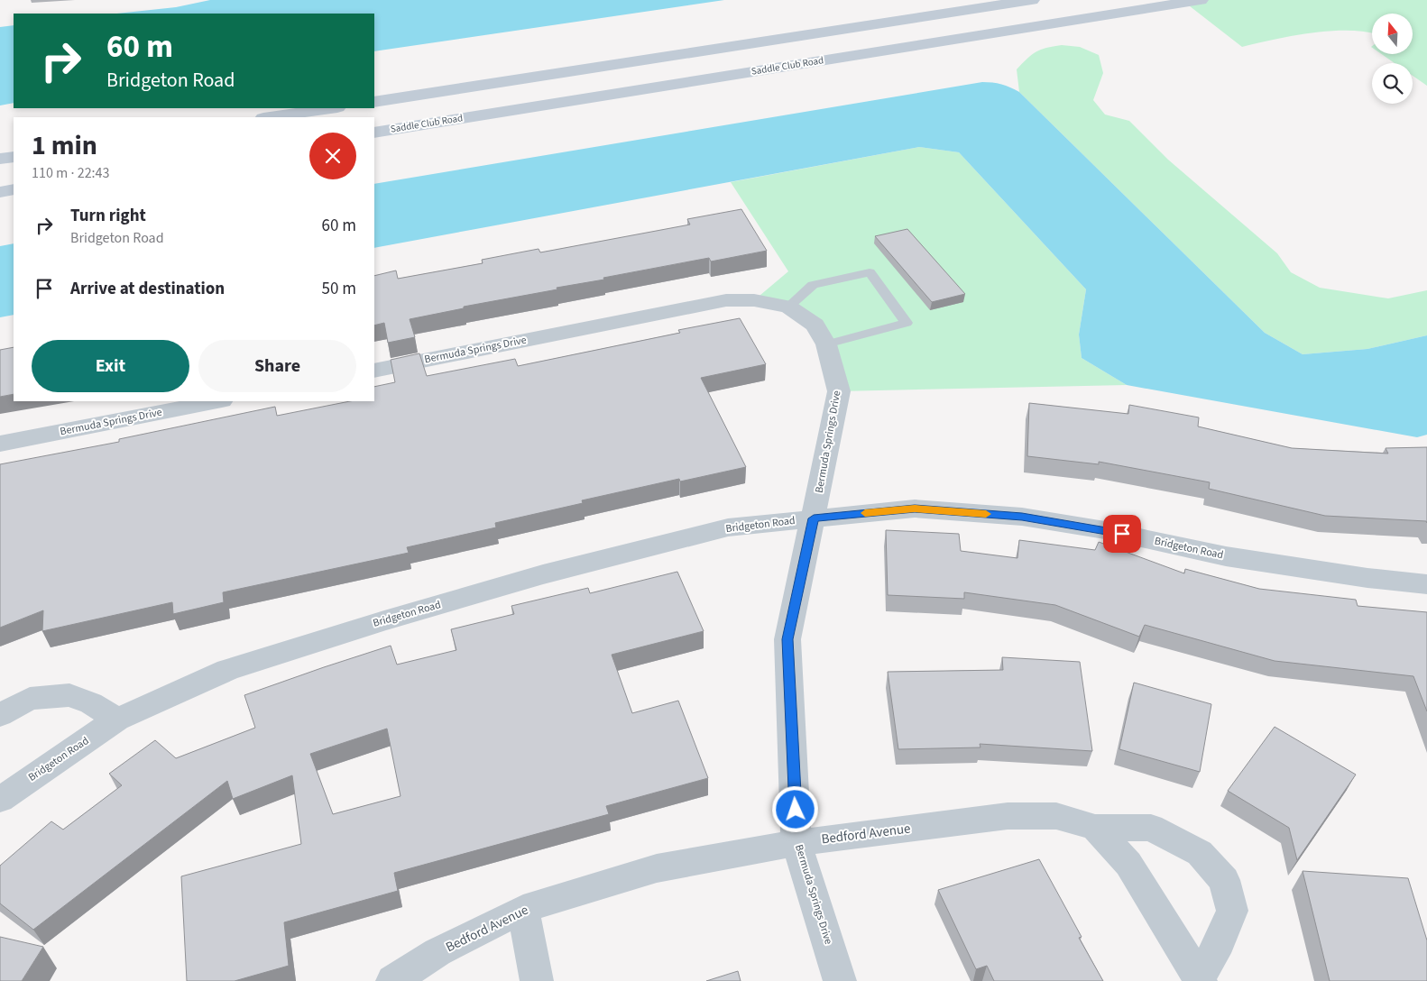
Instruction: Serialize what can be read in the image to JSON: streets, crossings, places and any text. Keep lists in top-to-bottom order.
{
  "streets": {
    "street": [
      "Saddle Club Road",
      "Bermuda Springs Drive",
      "Bridgeton Road",
      "Bedford Avenue"
    ]
  },
  "crossings": [
    ["Bermuda Springs Drive", "Bridgeton Road"],
    ["Bermuda Springs Drive", "Bedford Avenue"]
  ],
  "north": "top",
  "page": {
    "turn": ["60 m", "Bridgeton Road"],
    "heading": ["1 min", "110 m · 22:43"],
    "list": [
      {
        "name": "Turn right",
        "note": "Bridgeton Road",
        "value": "60 m"
      },
      {
        "name": "Arrive at destination",
        "value": "50 m"
      }
    ],
    "buttons": ["Exit", "Share"]
  }
}
